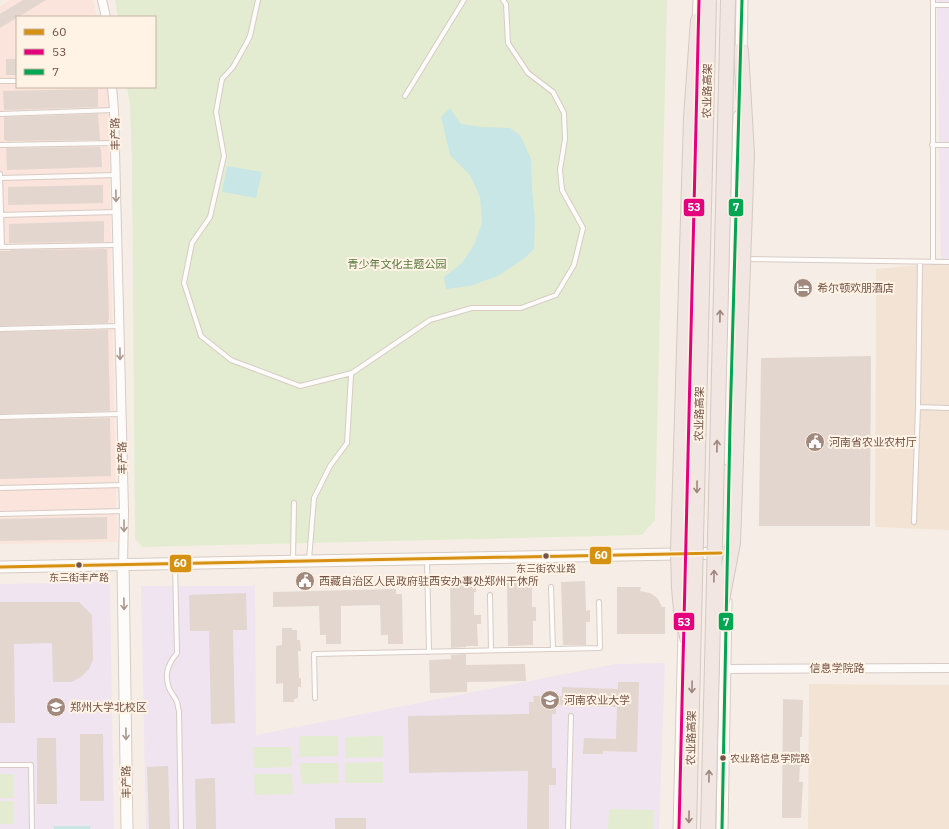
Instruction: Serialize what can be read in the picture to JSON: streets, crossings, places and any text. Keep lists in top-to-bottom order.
{
  "streets": {
    "highway": ["农业路高架"],
    "street": ["丰产路", "信息学院路"]
  },
  "one_way": ["丰产路"],
  "parks": ["青少年文化主题公园"],
  "places": {
    "hotel": ["希尔顿欢朋酒店"],
    "public building": ["河南省农业农村厅", "西藏自治区人民政府驻西安办事处郑州干休所"],
    "other": ["东三街农业路", "东三街丰产路", "农业路信息学院路"],
    "school or university": ["河南农业大学", "郑州大学北校区"]
  },
  "lines": ["transit line 53", "transit line 7", "transit line 60"],
  "legend": ["60", "53", "7"]
}
